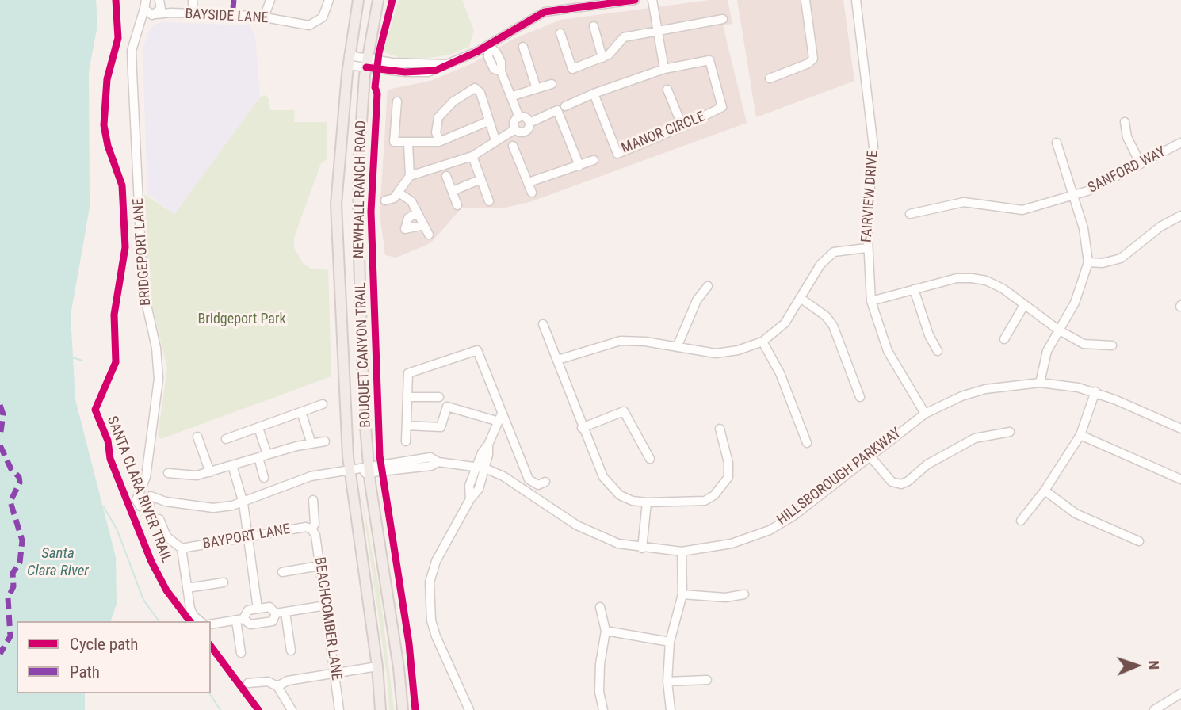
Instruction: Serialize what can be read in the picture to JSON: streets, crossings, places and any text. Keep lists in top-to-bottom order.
{
  "streets": {
    "main road": ["NEWHALL RANCH ROAD"],
    "street": [
      "BAYSIDE LANE",
      "MANOR CIRCLE",
      "SANFORD WAY",
      "FAIRVIEW DRIVE",
      "BRIDGEPORT LANE",
      "HILLSBOROUGH PARKWAY",
      "BAYPORT LANE",
      "BEACHCOMBER LANE"
    ],
    "cycle path": ["BOUQUET CANYON TRAIL", "SANTA CLARA RIVER TRAIL"]
  },
  "crossings": [
    ["NEWHALL RANCH ROAD", "HILLSBOROUGH PARKWAY"],
    ["FAIRVIEW DRIVE", "HILLSBOROUGH PARKWAY"],
    ["BRIDGEPORT LANE", "HILLSBOROUGH PARKWAY"],
    ["BAYPORT LANE", "BEACHCOMBER LANE"]
  ],
  "water": ["Santa Clara River"],
  "parks": ["Bridgeport Park"],
  "legend": ["Cycle path", "Path"],
  "north": "right"
}
